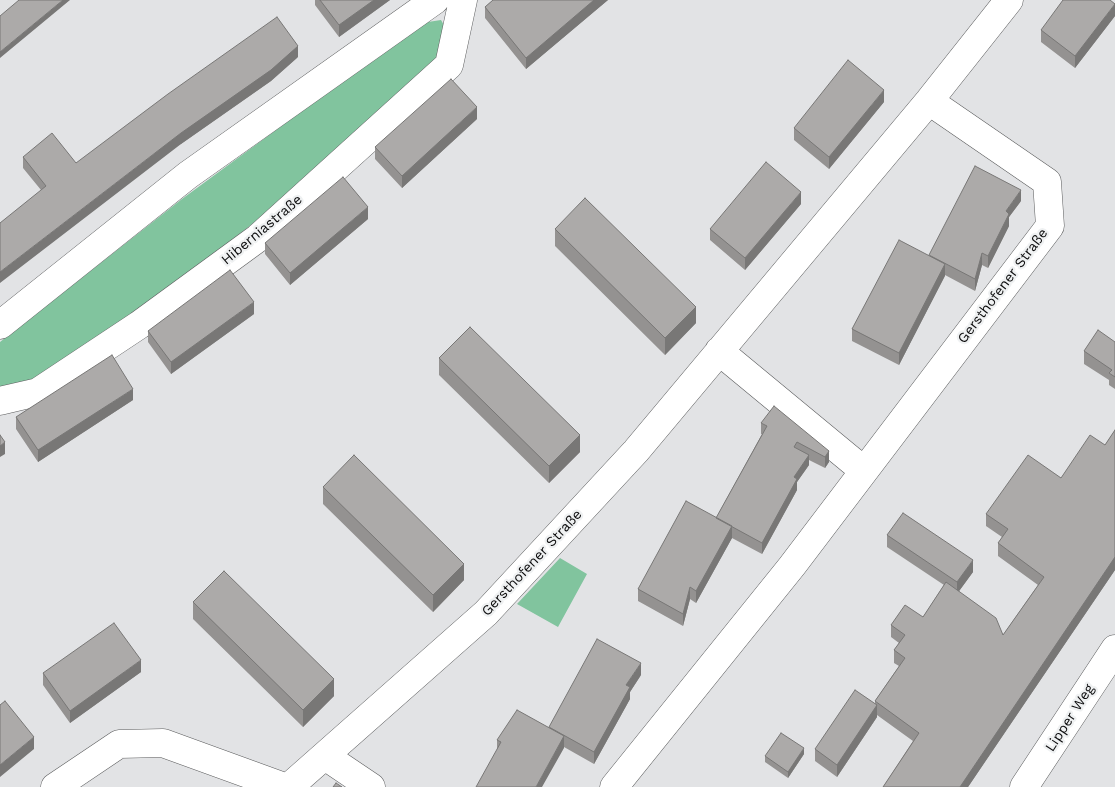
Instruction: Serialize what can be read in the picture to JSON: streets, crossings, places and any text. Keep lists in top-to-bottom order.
{
  "streets": {
    "street": ["Hiberniastraße", "Gersthofener Straße", "Lipper Weg"]
  }
}
